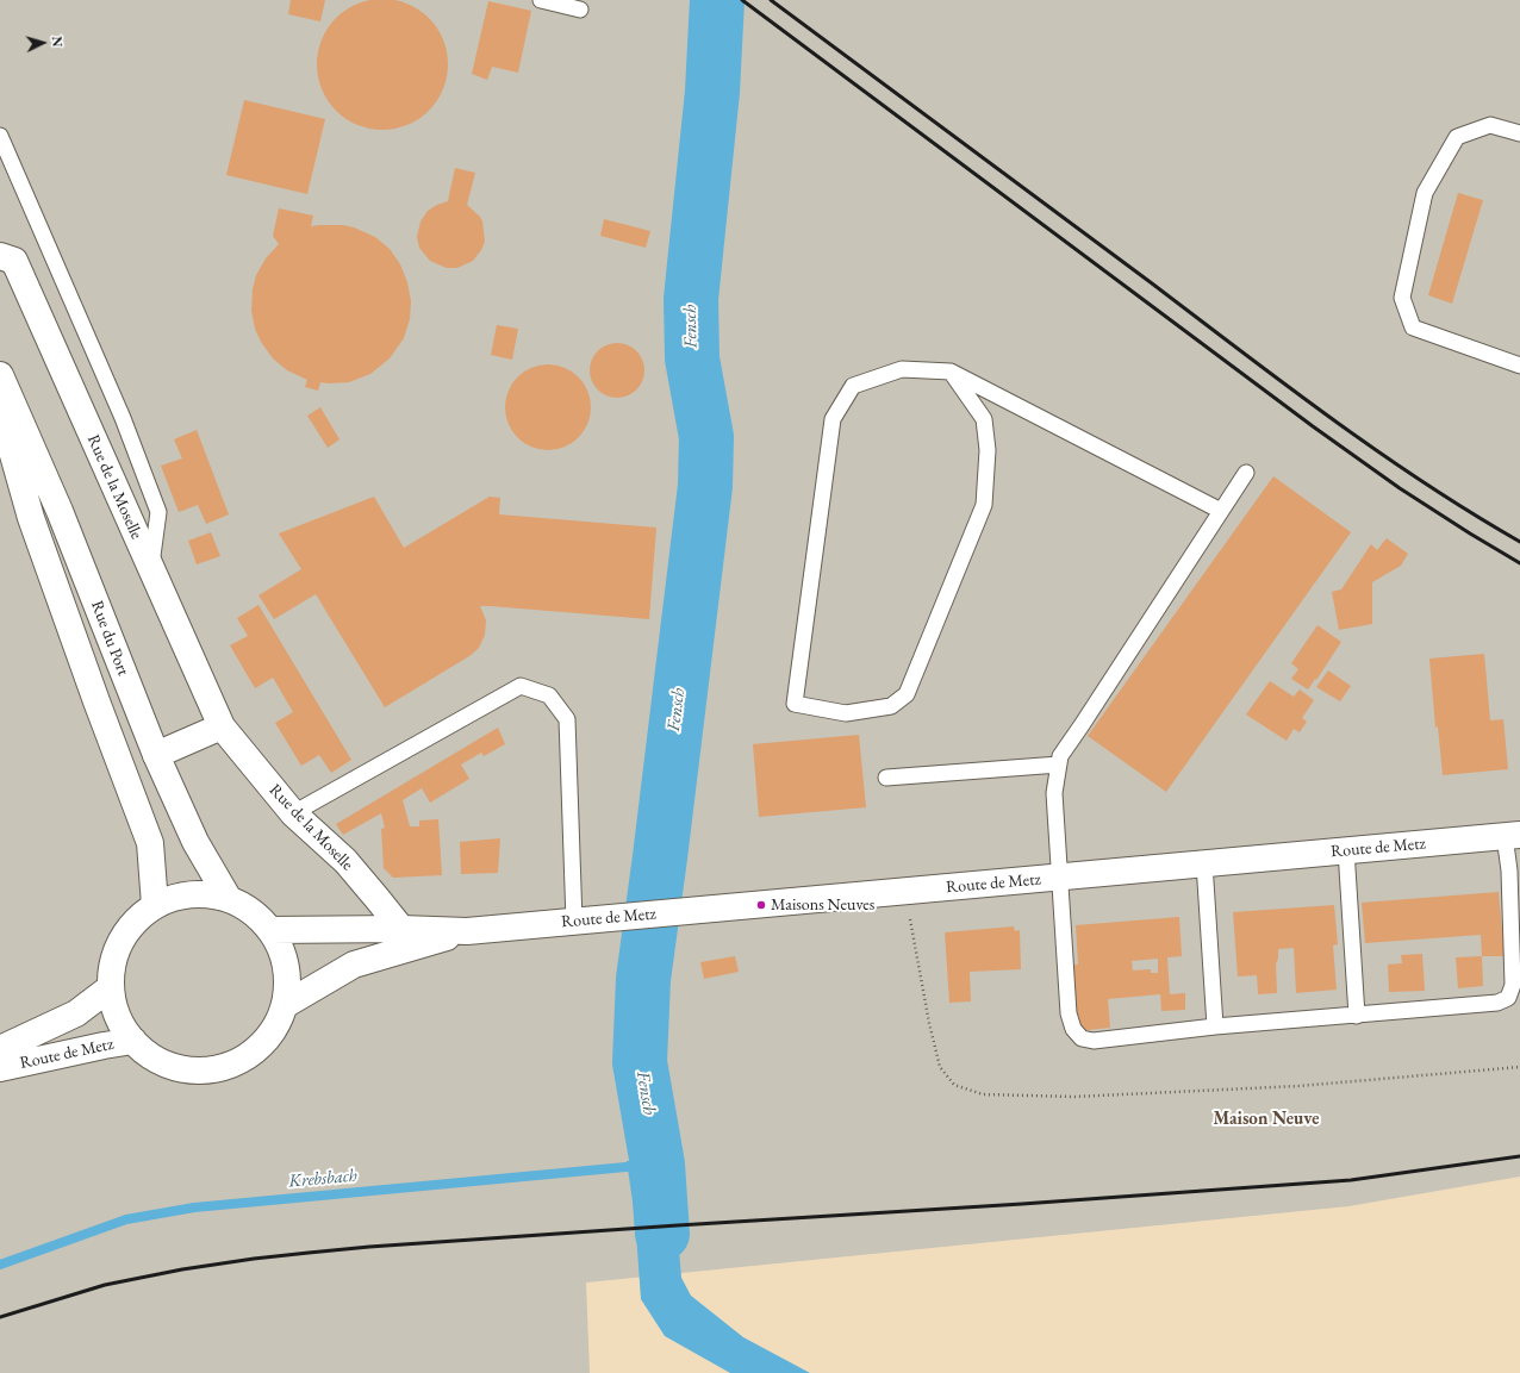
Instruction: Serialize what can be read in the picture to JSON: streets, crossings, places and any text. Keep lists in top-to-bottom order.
{
  "streets": {
    "main road": ["Rue de la Moselle", "Rue du Port", "Route de Metz"]
  },
  "crossings": [
    ["Rue de la Moselle", "Route de Metz"]
  ],
  "districts": ["Maison Neuve"],
  "water": ["Fensch", "Krebsbach"],
  "places": ["Maisons Neuves"],
  "north": "right"
}
